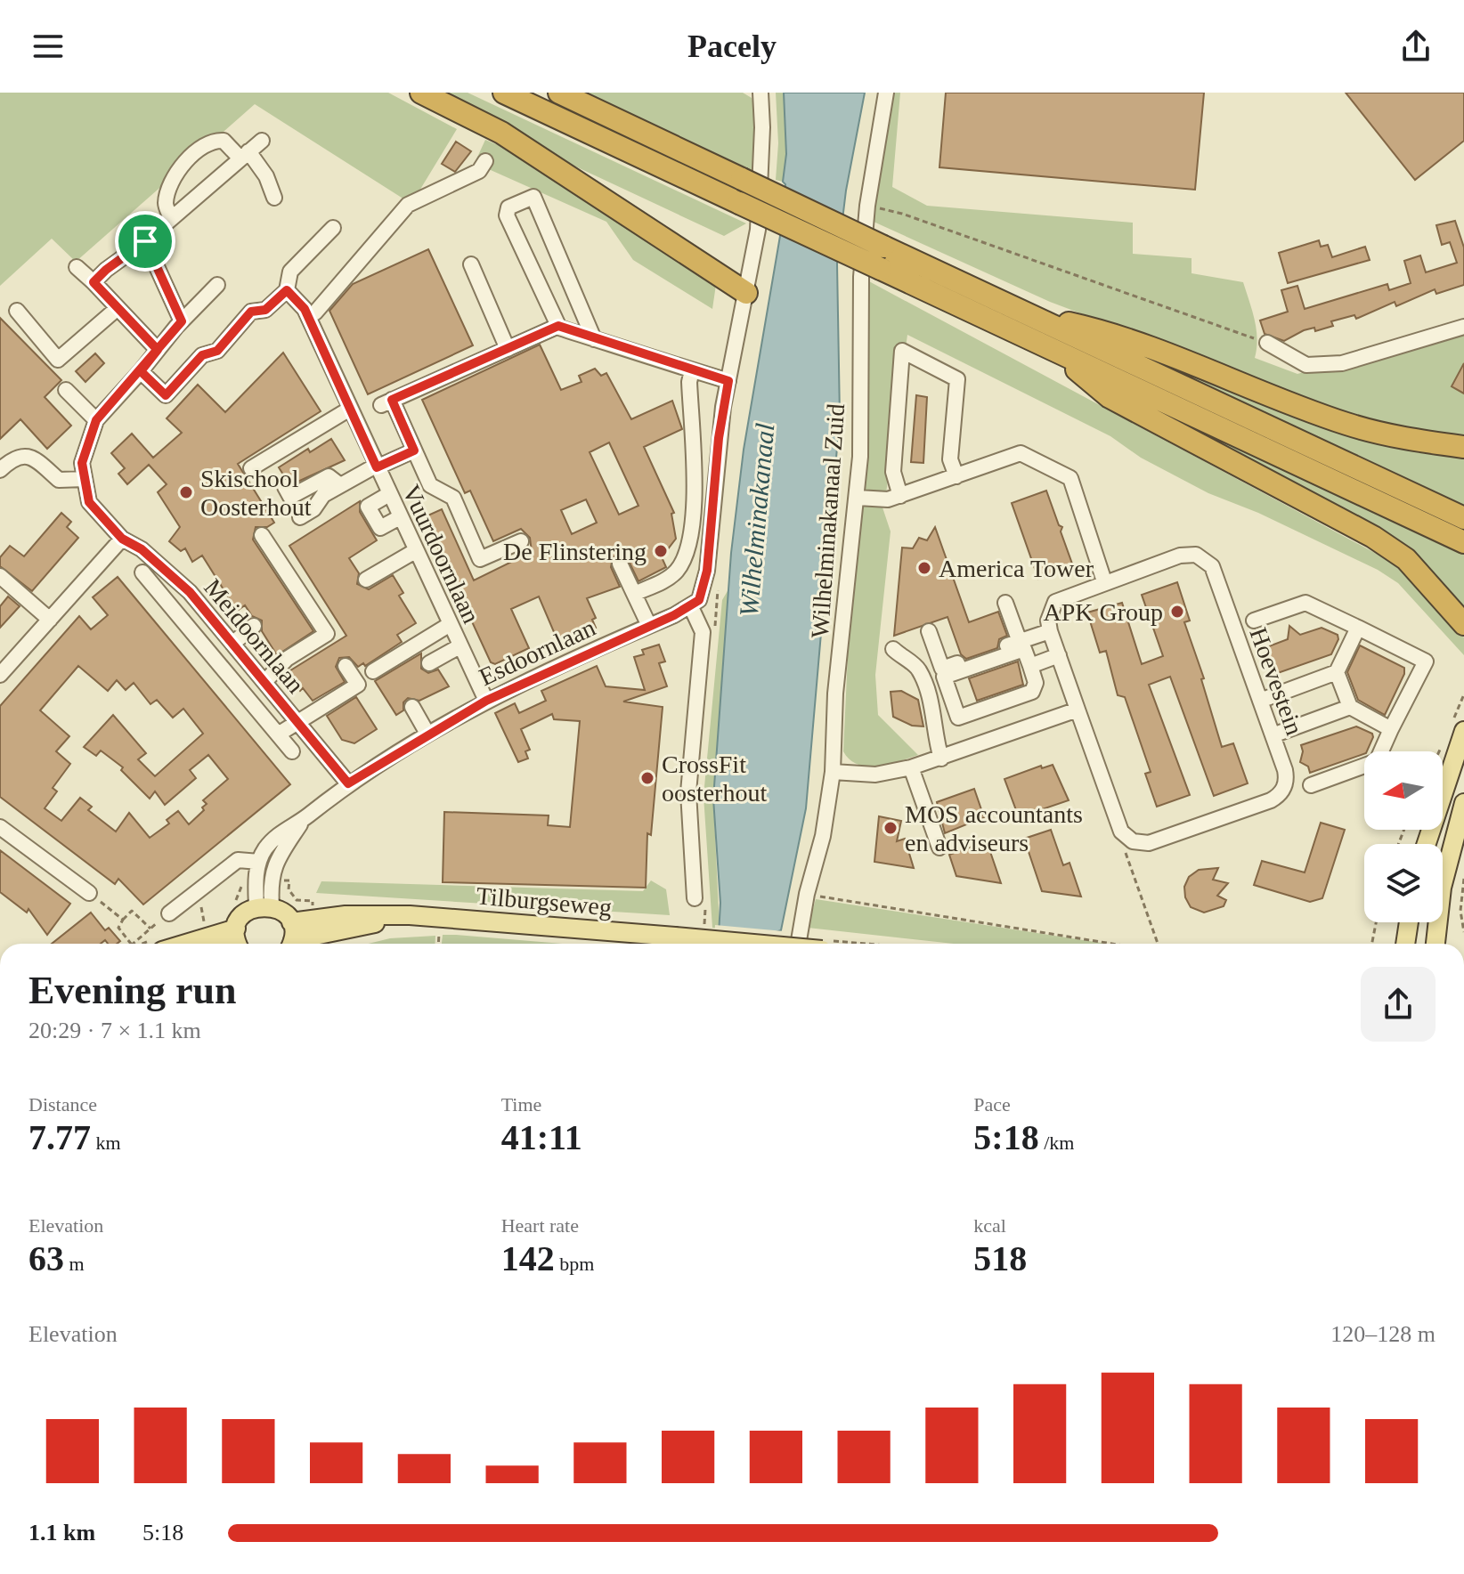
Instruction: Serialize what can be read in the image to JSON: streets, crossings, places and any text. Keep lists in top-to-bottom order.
{
  "streets": {
    "main road": ["Tilburgseweg"],
    "street": [
      "Wilhelminakanaal Zuid",
      "Vuurdoornlaan",
      "Meidoornlaan",
      "Esdoornlaan",
      "Hoevestein"
    ]
  },
  "crossings": [
    ["Vuurdoornlaan", "Esdoornlaan"],
    ["Meidoornlaan", "Esdoornlaan"]
  ],
  "water": ["Wilhelminakanaal"],
  "places": [
    "Skischool Oosterhout",
    "De Flinstering",
    "America Tower",
    "APK Group",
    "CrossFit oosterhout",
    "MOS accountants en adviseurs"
  ],
  "north": "left",
  "page": {
    "header": "Pacely",
    "heading": ["Evening run", "20:29 · 7 × 1.1 km"],
    "stats": [
      ["Distance", "7.77 km"],
      ["Time", "41:11"],
      ["Pace", "5:18 /km"],
      ["Elevation", "63 m"],
      ["Heart rate", "142 bpm"],
      ["kcal", "518"]
    ],
    "chart": ["Elevation", "120–128 m"],
    "list": [
      {
        "name": "1.1 km",
        "note": "5:18"
      }
    ]
  }
}
